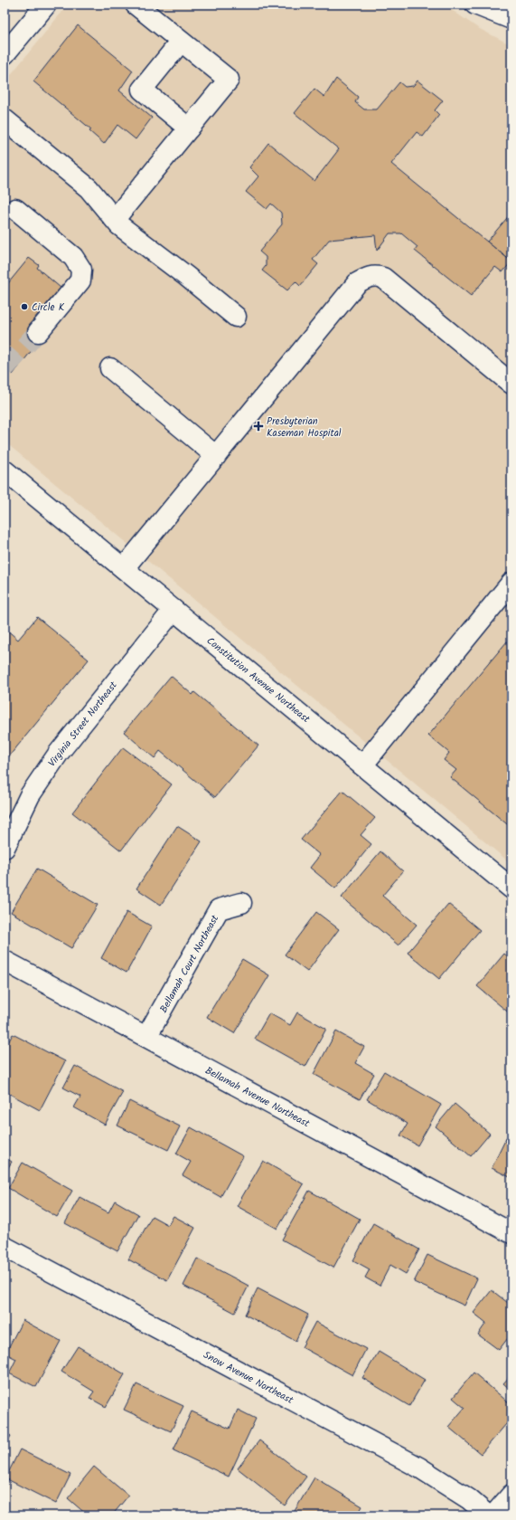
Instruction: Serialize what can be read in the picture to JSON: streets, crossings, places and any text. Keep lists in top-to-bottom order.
{
  "streets": {
    "street": [
      "Constitution Avenue Northeast",
      "Virginia Street Northeast",
      "Bellamah Court Northeast",
      "Bellamah Avenue Northeast",
      "Snow Avenue Northeast"
    ]
  },
  "crossings": [
    ["Constitution Avenue Northeast", "Virginia Street Northeast"],
    ["Bellamah Court Northeast", "Bellamah Avenue Northeast"]
  ],
  "places": {
    "other": ["Circle K"],
    "health": ["Presbyterian Kaseman Hospital"]
  }
}
